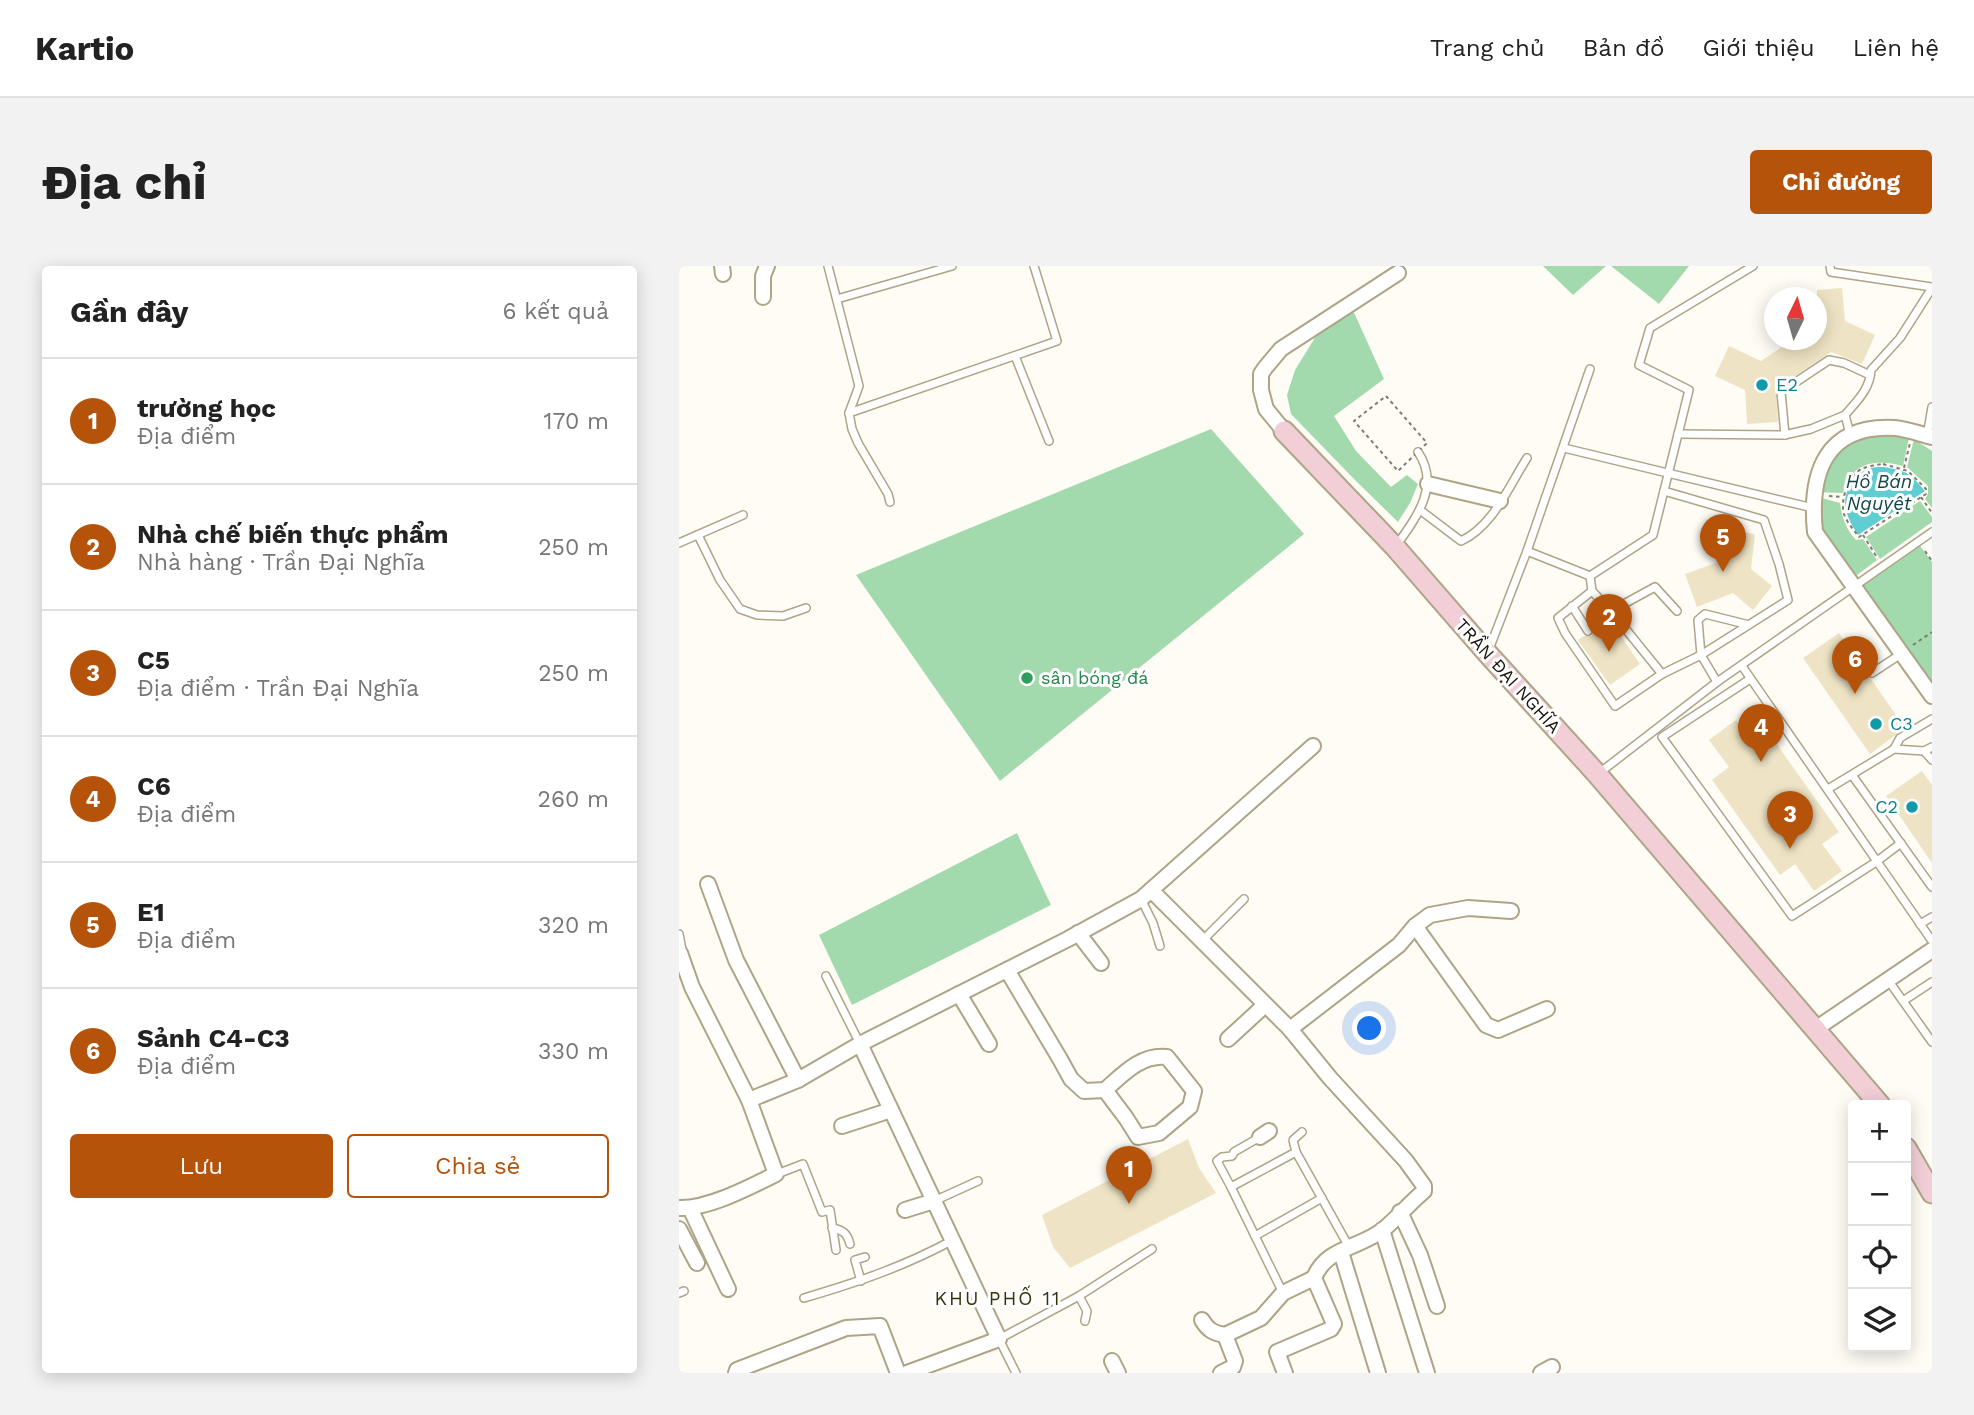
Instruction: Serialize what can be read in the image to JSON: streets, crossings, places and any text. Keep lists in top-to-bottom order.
{
  "streets": {
    "street": ["TRẦN ĐẠI NGHĨA"]
  },
  "districts": ["KHU PHỐ 11"],
  "water": ["Hồ Bán Nguyệt"],
  "places": [
    "E2",
    "sân bóng đá",
    "C3",
    "C2"
  ],
  "north": "top",
  "page": {
    "header": "Kartio",
    "nav": [
      "Trang chủ",
      "Bản đồ",
      "Giới thiệu",
      "Liên hệ"
    ],
    "buttons": [
      "Chỉ đường",
      ["Lưu", "Chia sẻ"]
    ],
    "title": "Địa chỉ",
    "heading": ["Gần đây", "6 kết quả"],
    "list": [
      {
        "mark": "1",
        "name": "trường học",
        "note": "Địa điểm",
        "value": "170 m"
      },
      {
        "mark": "2",
        "name": "Nhà chế biến thực phẩm",
        "note": "Nhà hàng · Trần Đại Nghĩa",
        "value": "250 m"
      },
      {
        "mark": "3",
        "name": "C5",
        "note": "Địa điểm · Trần Đại Nghĩa",
        "value": "250 m"
      },
      {
        "mark": "4",
        "name": "C6",
        "note": "Địa điểm",
        "value": "260 m"
      },
      {
        "mark": "5",
        "name": "E1",
        "note": "Địa điểm",
        "value": "320 m"
      },
      {
        "mark": "6",
        "name": "Sảnh C4-C3",
        "note": "Địa điểm",
        "value": "330 m"
      }
    ],
    "pins": [
      "5",
      "2",
      "6",
      "4",
      "3",
      "1"
    ],
    "map_buttons": ["+", "−"]
  }
}
